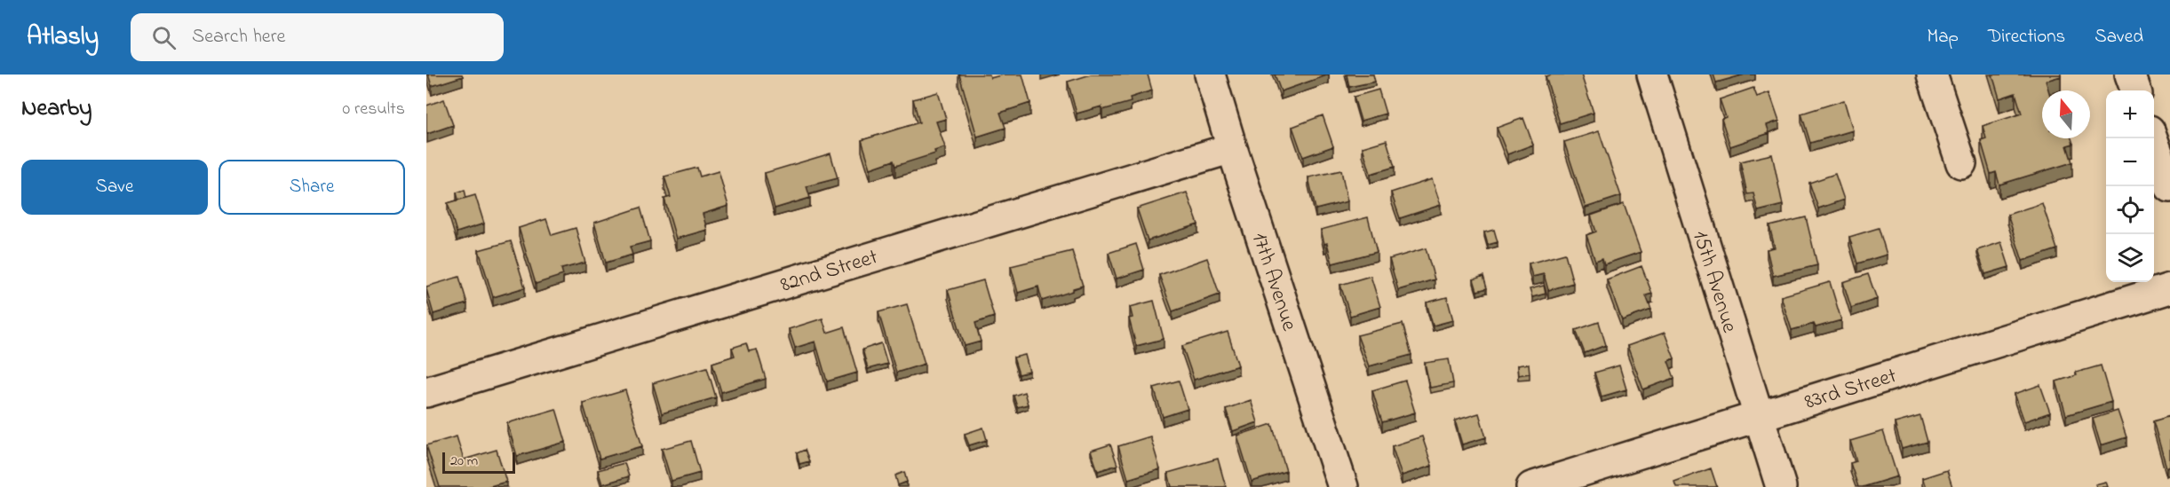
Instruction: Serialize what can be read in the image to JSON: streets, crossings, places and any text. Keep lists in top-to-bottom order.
{
  "streets": {
    "street": [
      "82nd Street",
      "17th Avenue",
      "15th Avenue",
      "83rd Street"
    ]
  },
  "crossings": [
    ["82nd Street", "17th Avenue"],
    ["15th Avenue", "83rd Street"]
  ],
  "scale_bar": "20 m",
  "north": "top",
  "page": {
    "header": "Atlasly",
    "search": "Search here",
    "nav": ["Map", "Directions", "Saved"],
    "heading": ["Nearby", "0 results"],
    "map_buttons": ["+", "−"],
    "buttons": ["Save", "Share"],
    "scale": "20 m"
  }
}
